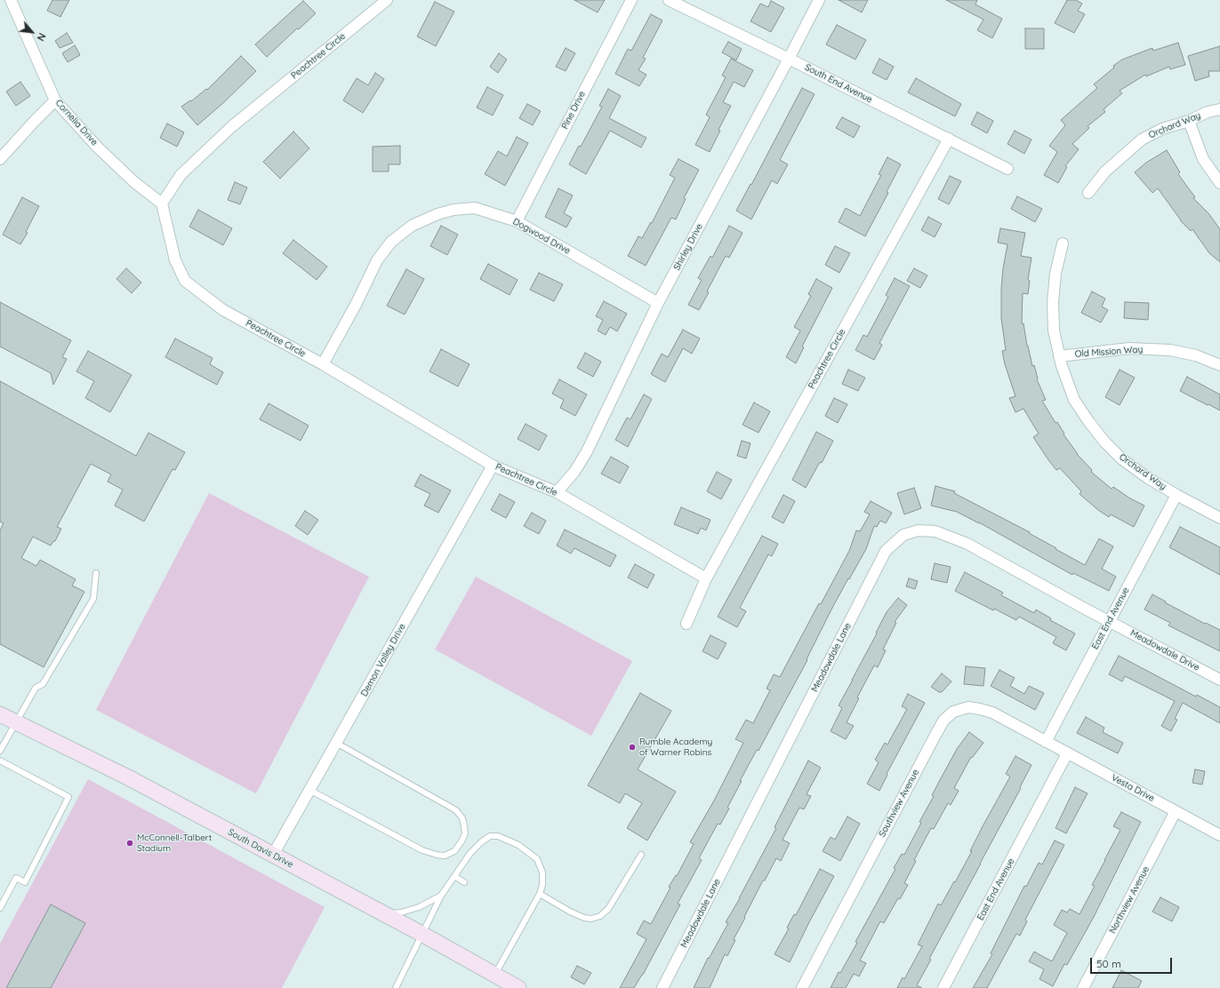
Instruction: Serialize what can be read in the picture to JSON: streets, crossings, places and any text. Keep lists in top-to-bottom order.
{
  "streets": {
    "street": [
      "Peachtree Circle",
      "South End Avenue",
      "Pine Drive",
      "Cornelia Drive",
      "Orchard Way",
      "Dogwood Drive",
      "Shirley Drive",
      "Old Mission Way",
      "East End Avenue",
      "Meadowdale Drive",
      "Meadowdale Lane",
      "Demon Valley Drive",
      "Vesta Drive",
      "Southview Avenue",
      "South Davis Drive",
      "Northview Avenue"
    ]
  },
  "crossings": [
    ["Peachtree Circle", "South End Avenue"],
    ["Peachtree Circle", "Cornelia Drive"],
    ["Peachtree Circle", "Dogwood Drive"],
    ["Peachtree Circle", "Shirley Drive"],
    ["Peachtree Circle", "Demon Valley Drive"],
    ["South End Avenue", "Shirley Drive"],
    ["Pine Drive", "Dogwood Drive"],
    ["Orchard Way", "Old Mission Way"],
    ["Orchard Way", "East End Avenue"],
    ["Dogwood Drive", "Shirley Drive"],
    ["East End Avenue", "Meadowdale Drive"],
    ["East End Avenue", "Meadowdale Lane"],
    ["East End Avenue", "Vesta Drive"],
    ["East End Avenue", "Southview Avenue"],
    ["Meadowdale Drive", "Meadowdale Lane"],
    ["Demon Valley Drive", "South Davis Drive"],
    ["Vesta Drive", "Southview Avenue"],
    ["Vesta Drive", "Northview Avenue"]
  ],
  "places": ["Rumble Academy of Warner Robins", "McConnell-Talbert Stadium"],
  "scale_bar": "50 m",
  "north": "bottom right"
}
